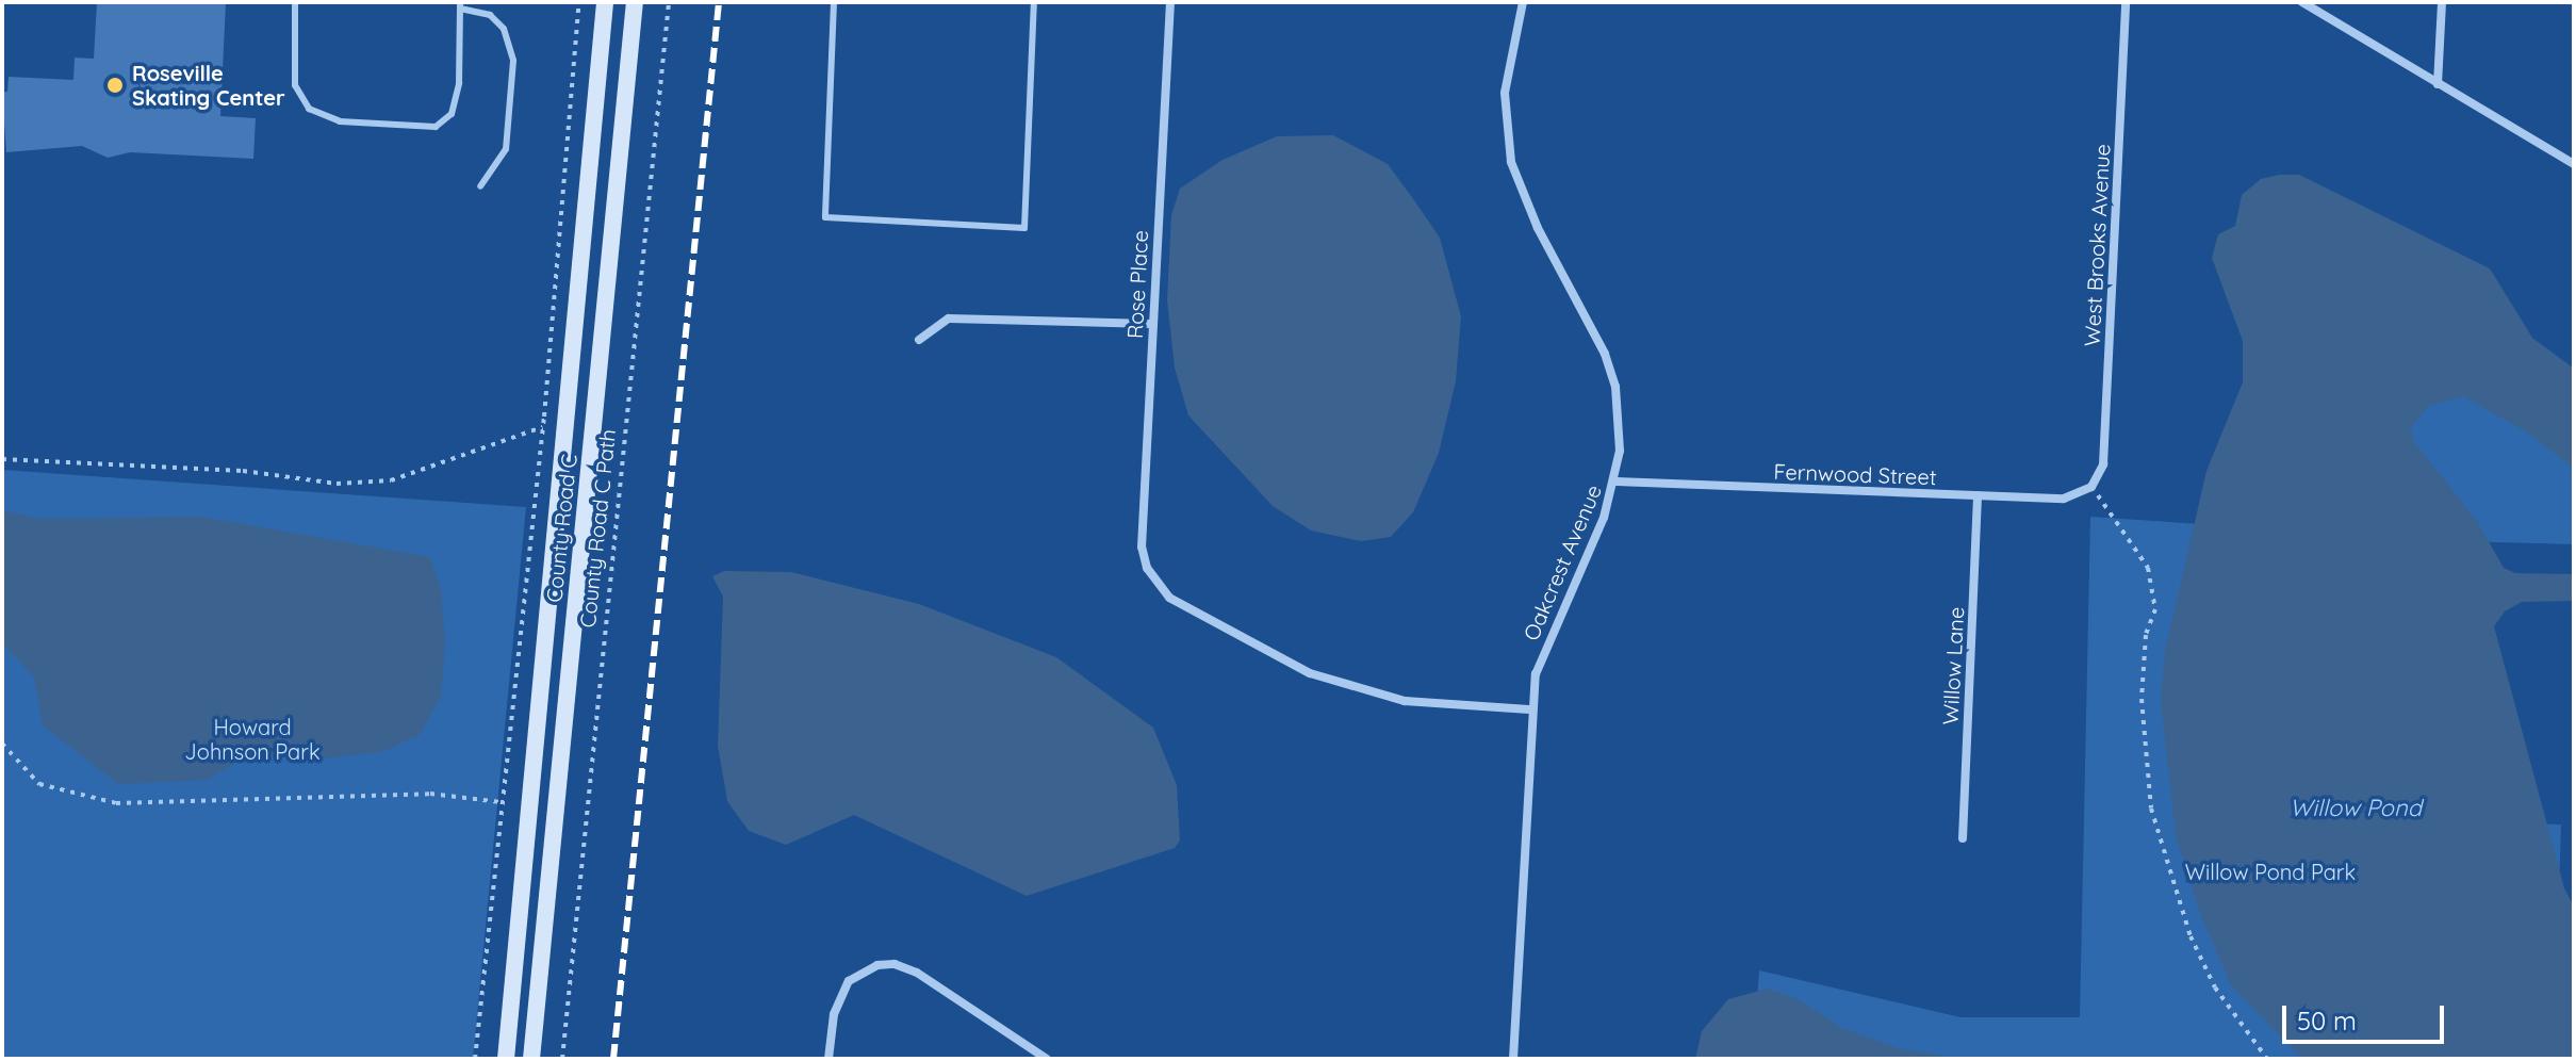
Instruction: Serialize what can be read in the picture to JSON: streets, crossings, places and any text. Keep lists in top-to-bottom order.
{
  "streets": {
    "main road": ["County Road C"],
    "street": [
      "West Brooks Avenue",
      "Rose Place",
      "Fernwood Street",
      "Oakcrest Avenue",
      "Willow Lane"
    ],
    "path": ["County Road C Path"]
  },
  "crossings": [
    ["West Brooks Avenue", "Fernwood Street"],
    ["Rose Place", "Oakcrest Avenue"],
    ["Fernwood Street", "Oakcrest Avenue"],
    ["Fernwood Street", "Willow Lane"]
  ],
  "water": ["Willow Pond"],
  "parks": ["Howard Johnson Park", "Willow Pond Park"],
  "places": ["Roseville Skating Center"],
  "scale_bar": "50 m"
}
